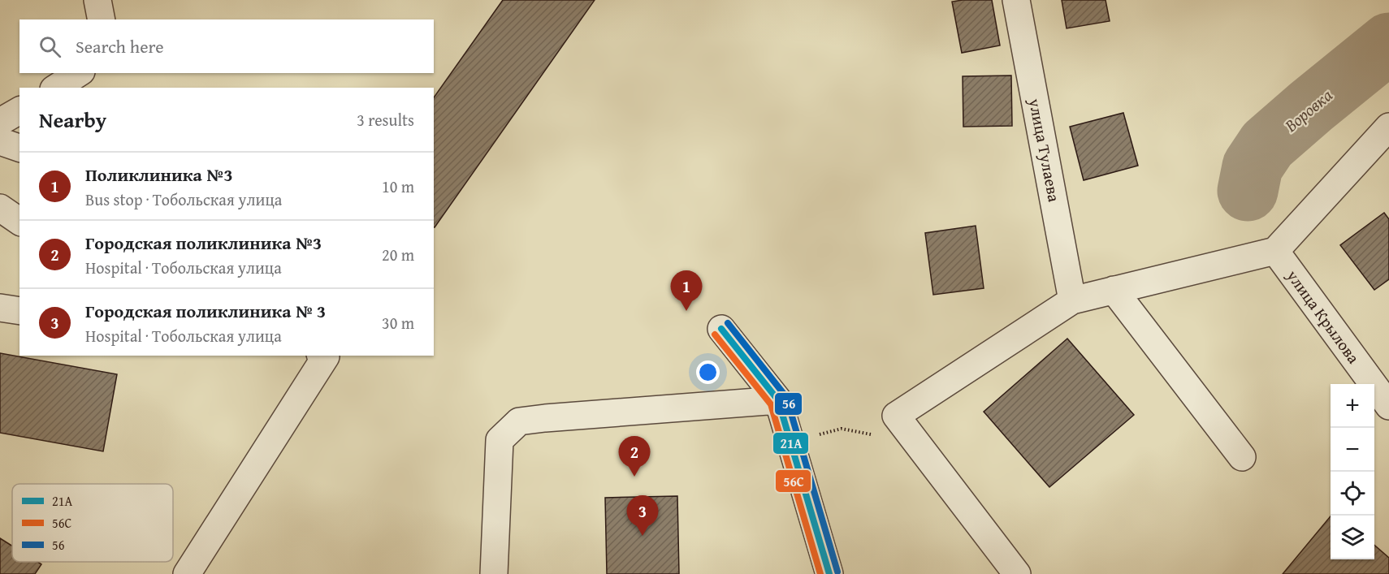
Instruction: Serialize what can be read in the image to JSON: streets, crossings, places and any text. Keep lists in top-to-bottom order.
{
  "streets": {
    "street": ["улица Тулаева", "улица Крылова"]
  },
  "water": ["Воровка"],
  "lines": ["transit line 56", "transit line 21А", "transit line 56С"],
  "legend": ["21А", "56С", "56"],
  "page": {
    "search": "Search here",
    "heading": ["Nearby", "3 results"],
    "list": [
      {
        "mark": "1",
        "name": "Поликлиника №3",
        "note": "Bus stop · Тобольская улица",
        "value": "10 m"
      },
      {
        "mark": "2",
        "name": "Городская поликлиника №3",
        "note": "Hospital · Тобольская улица",
        "value": "20 m"
      },
      {
        "mark": "3",
        "name": "Городская поликлиника № 3",
        "note": "Hospital · Тобольская улица",
        "value": "30 m"
      }
    ],
    "pins": ["1", "2", "3"],
    "map_buttons": ["+", "−"]
  }
}
